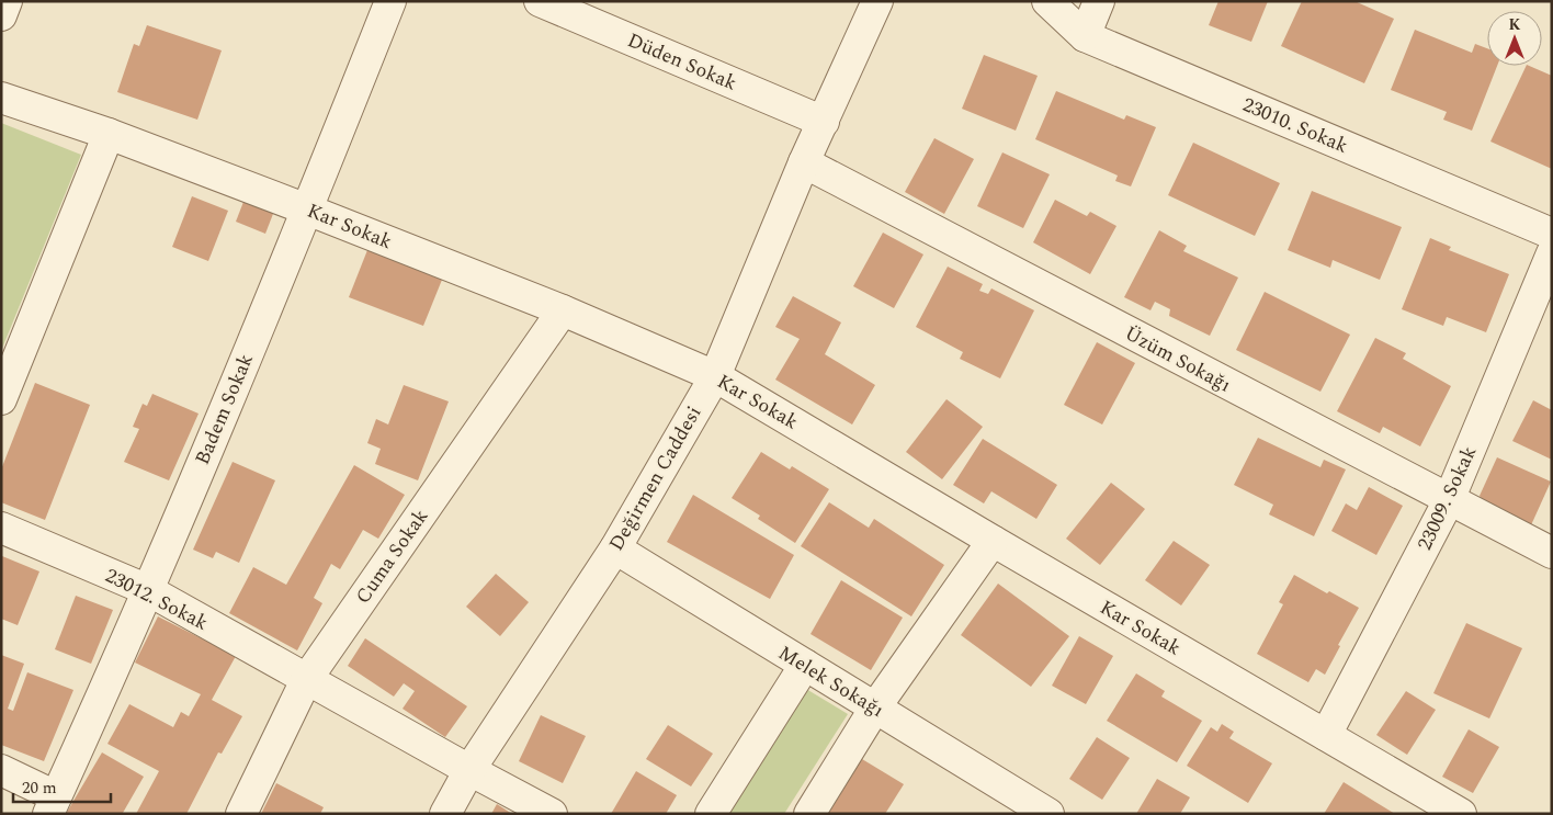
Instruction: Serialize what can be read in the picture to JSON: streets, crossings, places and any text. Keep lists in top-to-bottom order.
{
  "streets": {
    "street": [
      "Düden Sokak",
      "23010. Sokak",
      "Kar Sokak",
      "Üzüm Sokağı",
      "Badem Sokak",
      "Değirmen Caddesi",
      "23009. Sokak",
      "Cuma Sokak",
      "23012. Sokak",
      "Melek Sokağı"
    ]
  },
  "crossings": [
    ["Düden Sokak", "Değirmen Caddesi"],
    ["Kar Sokak", "Badem Sokak"],
    ["Kar Sokak", "Değirmen Caddesi"],
    ["Kar Sokak", "23009. Sokak"],
    ["Kar Sokak", "Cuma Sokak"],
    ["Üzüm Sokağı", "Değirmen Caddesi"],
    ["Üzüm Sokağı", "23009. Sokak"],
    ["Badem Sokak", "23012. Sokak"],
    ["Değirmen Caddesi", "23012. Sokak"],
    ["Değirmen Caddesi", "Melek Sokağı"],
    ["Cuma Sokak", "23012. Sokak"]
  ],
  "scale_bar": "20 m",
  "north": "top"
}
